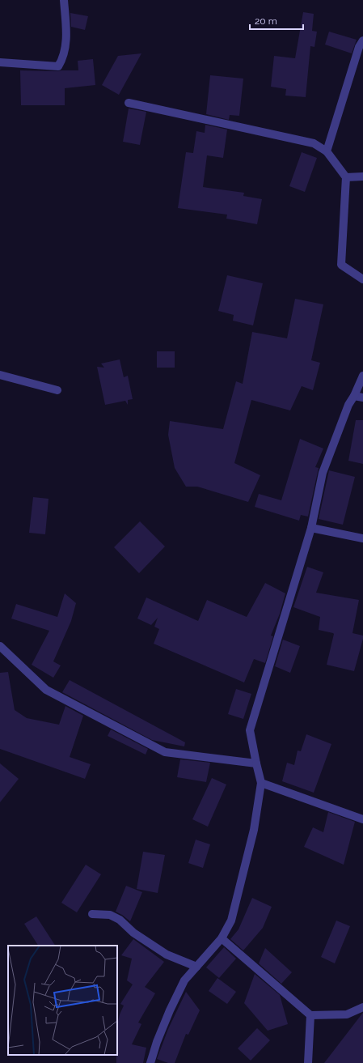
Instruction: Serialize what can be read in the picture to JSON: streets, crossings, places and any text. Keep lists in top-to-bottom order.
{
  "scale_bar": "20 m"
}
